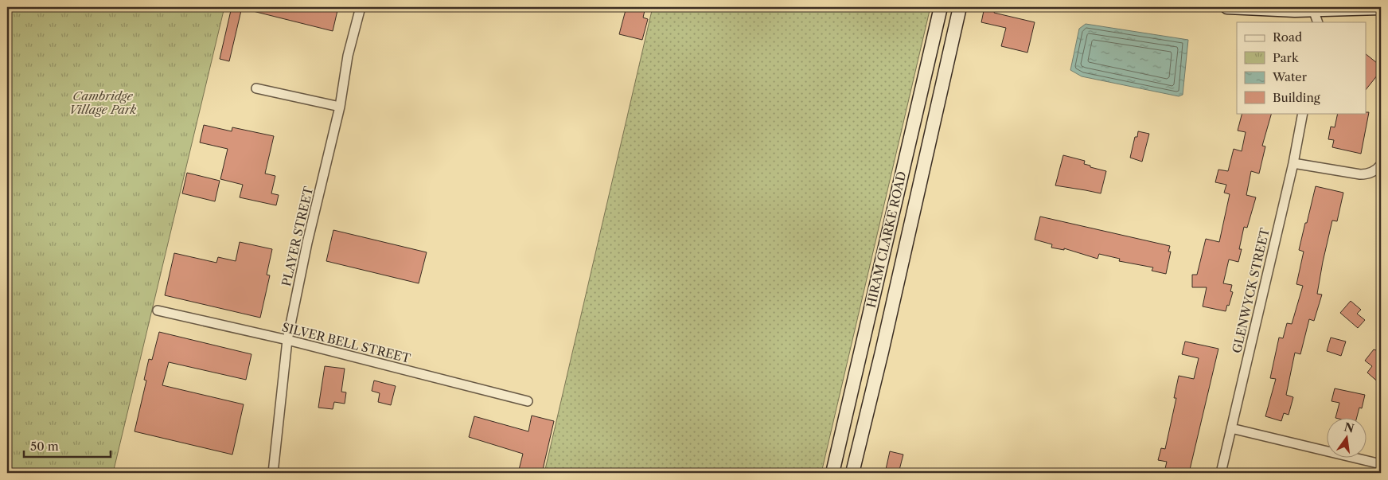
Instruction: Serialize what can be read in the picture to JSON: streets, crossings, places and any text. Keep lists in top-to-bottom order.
{
  "streets": {
    "main road": ["HIRAM CLARKE ROAD"],
    "street": ["PLAYER STREET", "GLENWYCK STREET", "SILVER BELL STREET"]
  },
  "crossings": [
    ["PLAYER STREET", "SILVER BELL STREET"]
  ],
  "parks": ["Cambridge Village Park"],
  "legend": [
    "Road",
    "Park",
    "Water",
    "Building"
  ],
  "scale_bar": "50 m",
  "north": "top"
}
